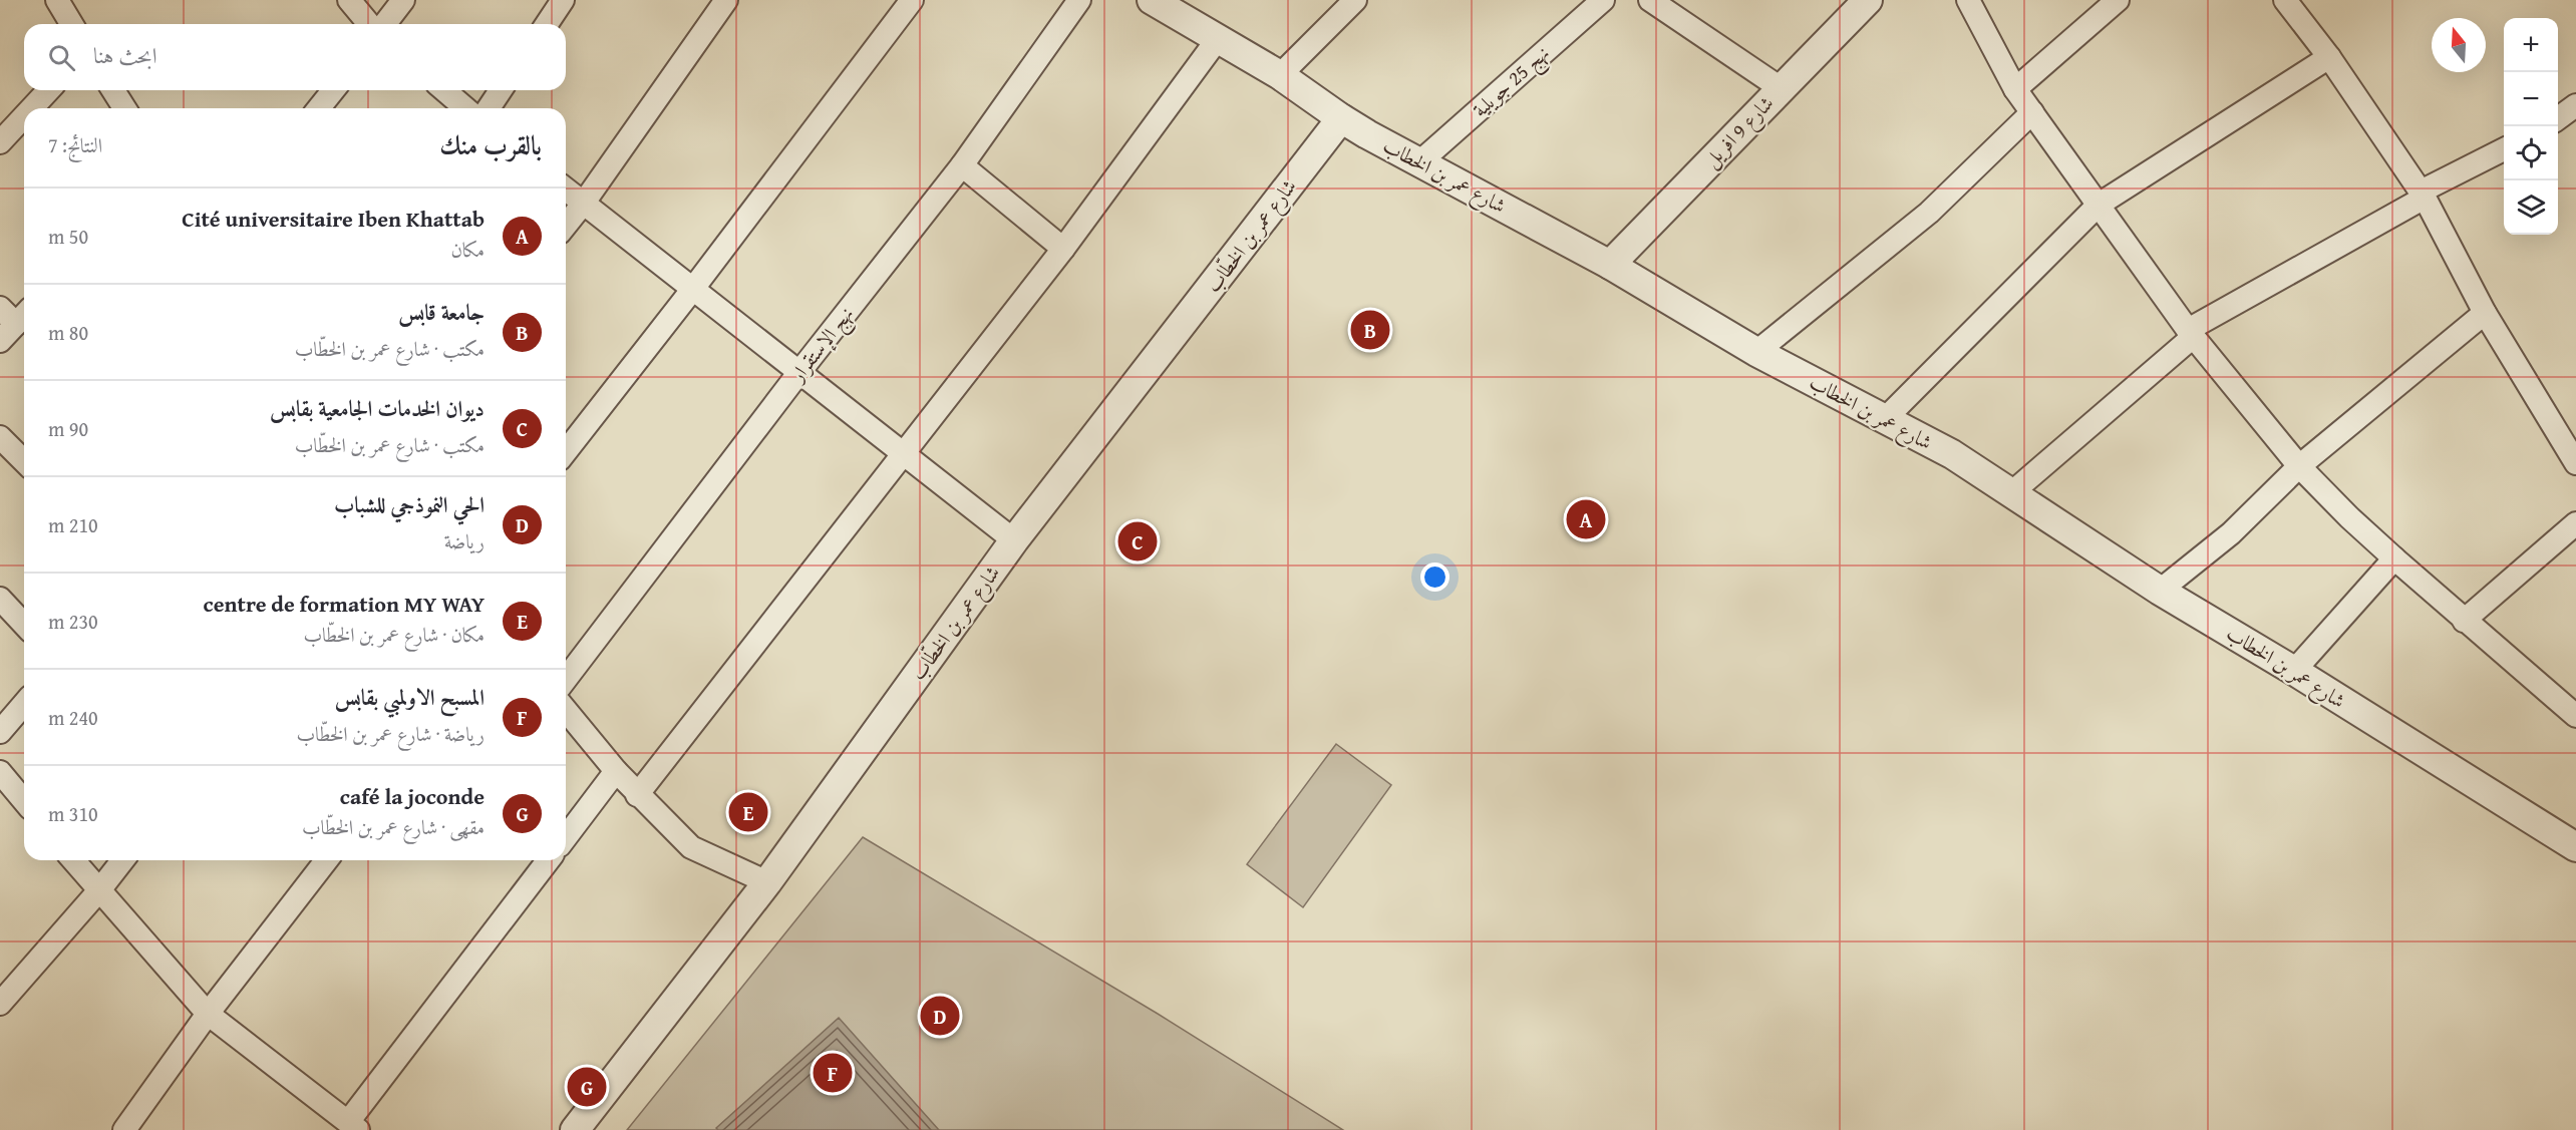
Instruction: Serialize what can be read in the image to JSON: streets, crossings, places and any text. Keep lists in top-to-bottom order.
{
  "streets": {
    "street": [
      "نهج 25 جويلية",
      "شارع 9 افريل",
      "شارع عمر بن الخطاب",
      "شارع عمر بن الخطّاب",
      "نهج الإستقرار"
    ]
  },
  "crossings": [
    ["نهج 25 جويلية", "شارع عمر بن الخطاب"],
    ["شارع 9 افريل", "شارع عمر بن الخطاب"],
    ["شارع عمر بن الخطاب", "شارع عمر بن الخطّاب"]
  ],
  "north": "top",
  "page": {
    "map_buttons": ["+", "−"],
    "search": "ابحث هنا",
    "heading": ["بالقرب منك", "النتائج: 7"],
    "list": [
      {
        "mark": "A",
        "name": "Cité universitaire Iben Khattab",
        "note": "مكان",
        "value": "50 m"
      },
      {
        "mark": "B",
        "name": "جامعة قابس",
        "note": "مكتب · شارع عمر بن الخطّاب",
        "value": "80 m"
      },
      {
        "mark": "C",
        "name": "ديوان الخدمات الجامعية بقابس",
        "note": "مكتب · شارع عمر بن الخطّاب",
        "value": "90 m"
      },
      {
        "mark": "D",
        "name": "الحي النموذجي للشباب",
        "note": "رياضة",
        "value": "210 m"
      },
      {
        "mark": "E",
        "name": "centre de formation MY WAY",
        "note": "مكان · شارع عمر بن الخطّاب",
        "value": "230 m"
      },
      {
        "mark": "F",
        "name": "المسبح الاولمبي بقابس",
        "note": "رياضة · شارع عمر بن الخطّاب",
        "value": "240 m"
      },
      {
        "mark": "G",
        "name": "café la joconde",
        "note": "مقهى · شارع عمر بن الخطّاب",
        "value": "310 m"
      }
    ],
    "pins": [
      "B",
      "A",
      "C",
      "E",
      "D",
      "F",
      "G"
    ]
  }
}
